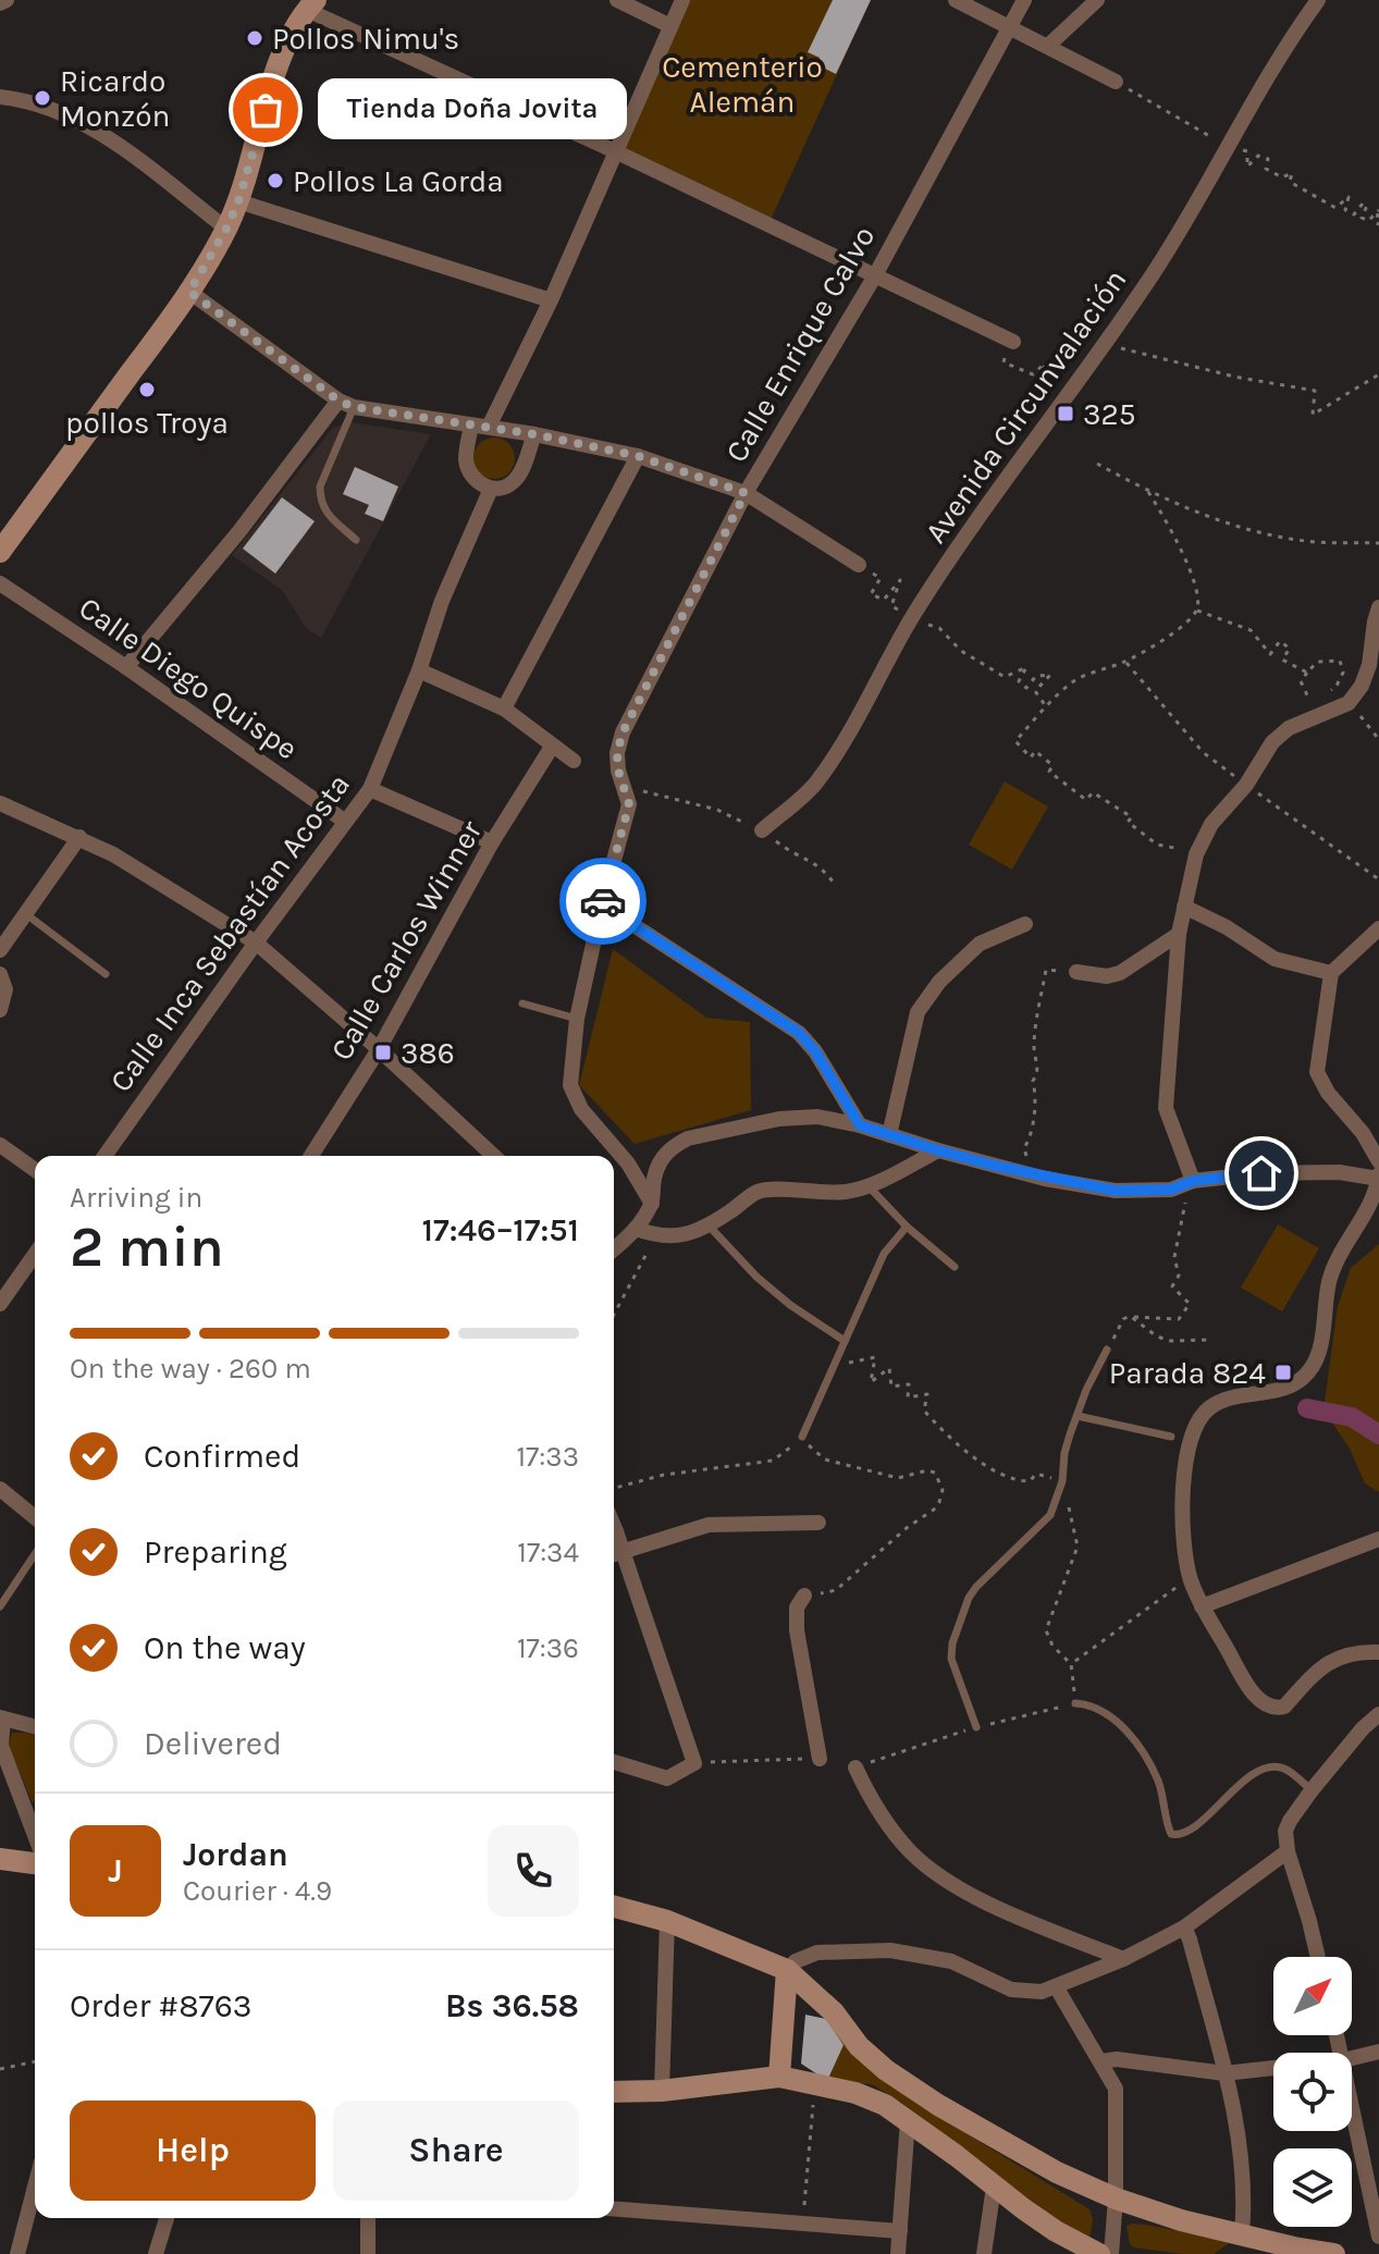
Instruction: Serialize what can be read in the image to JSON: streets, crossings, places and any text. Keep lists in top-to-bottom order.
{
  "streets": {
    "street": [
      "Calle Enrique Calvo",
      "Avenida Circunvalación",
      "Calle Diego Quispe",
      "Calle Inca Sebastían Acosta",
      "Calle Carlos Winner"
    ]
  },
  "crossings": [
    ["Calle Diego Quispe", "Calle Inca Sebastían Acosta"]
  ],
  "parks": ["Cementerio Alemán"],
  "places": {
    "other": [
      "Pollos Nimu's",
      "Ricardo Monzón",
      "Tienda Doña Jovita",
      "Pollos La Gorda",
      "pollos Troya"
    ],
    "transit": ["325", "386", "Parada 824"]
  },
  "north": "top right",
  "page": {
    "bubble": "Tienda Doña Jovita",
    "heading": ["2 min", "Arriving in", "17:46–17:51"],
    "panel": [
      "Jordan",
      "Courier · 4.9",
      "Order #8763",
      "Bs 36.58"
    ],
    "bar": "On the way · 260 m",
    "list": [
      ["Confirmed", "17:33"],
      ["Preparing", "17:34"],
      ["On the way", "17:36"],
      "Delivered"
    ],
    "round": "J",
    "buttons": ["Help", "Share"]
  }
}
